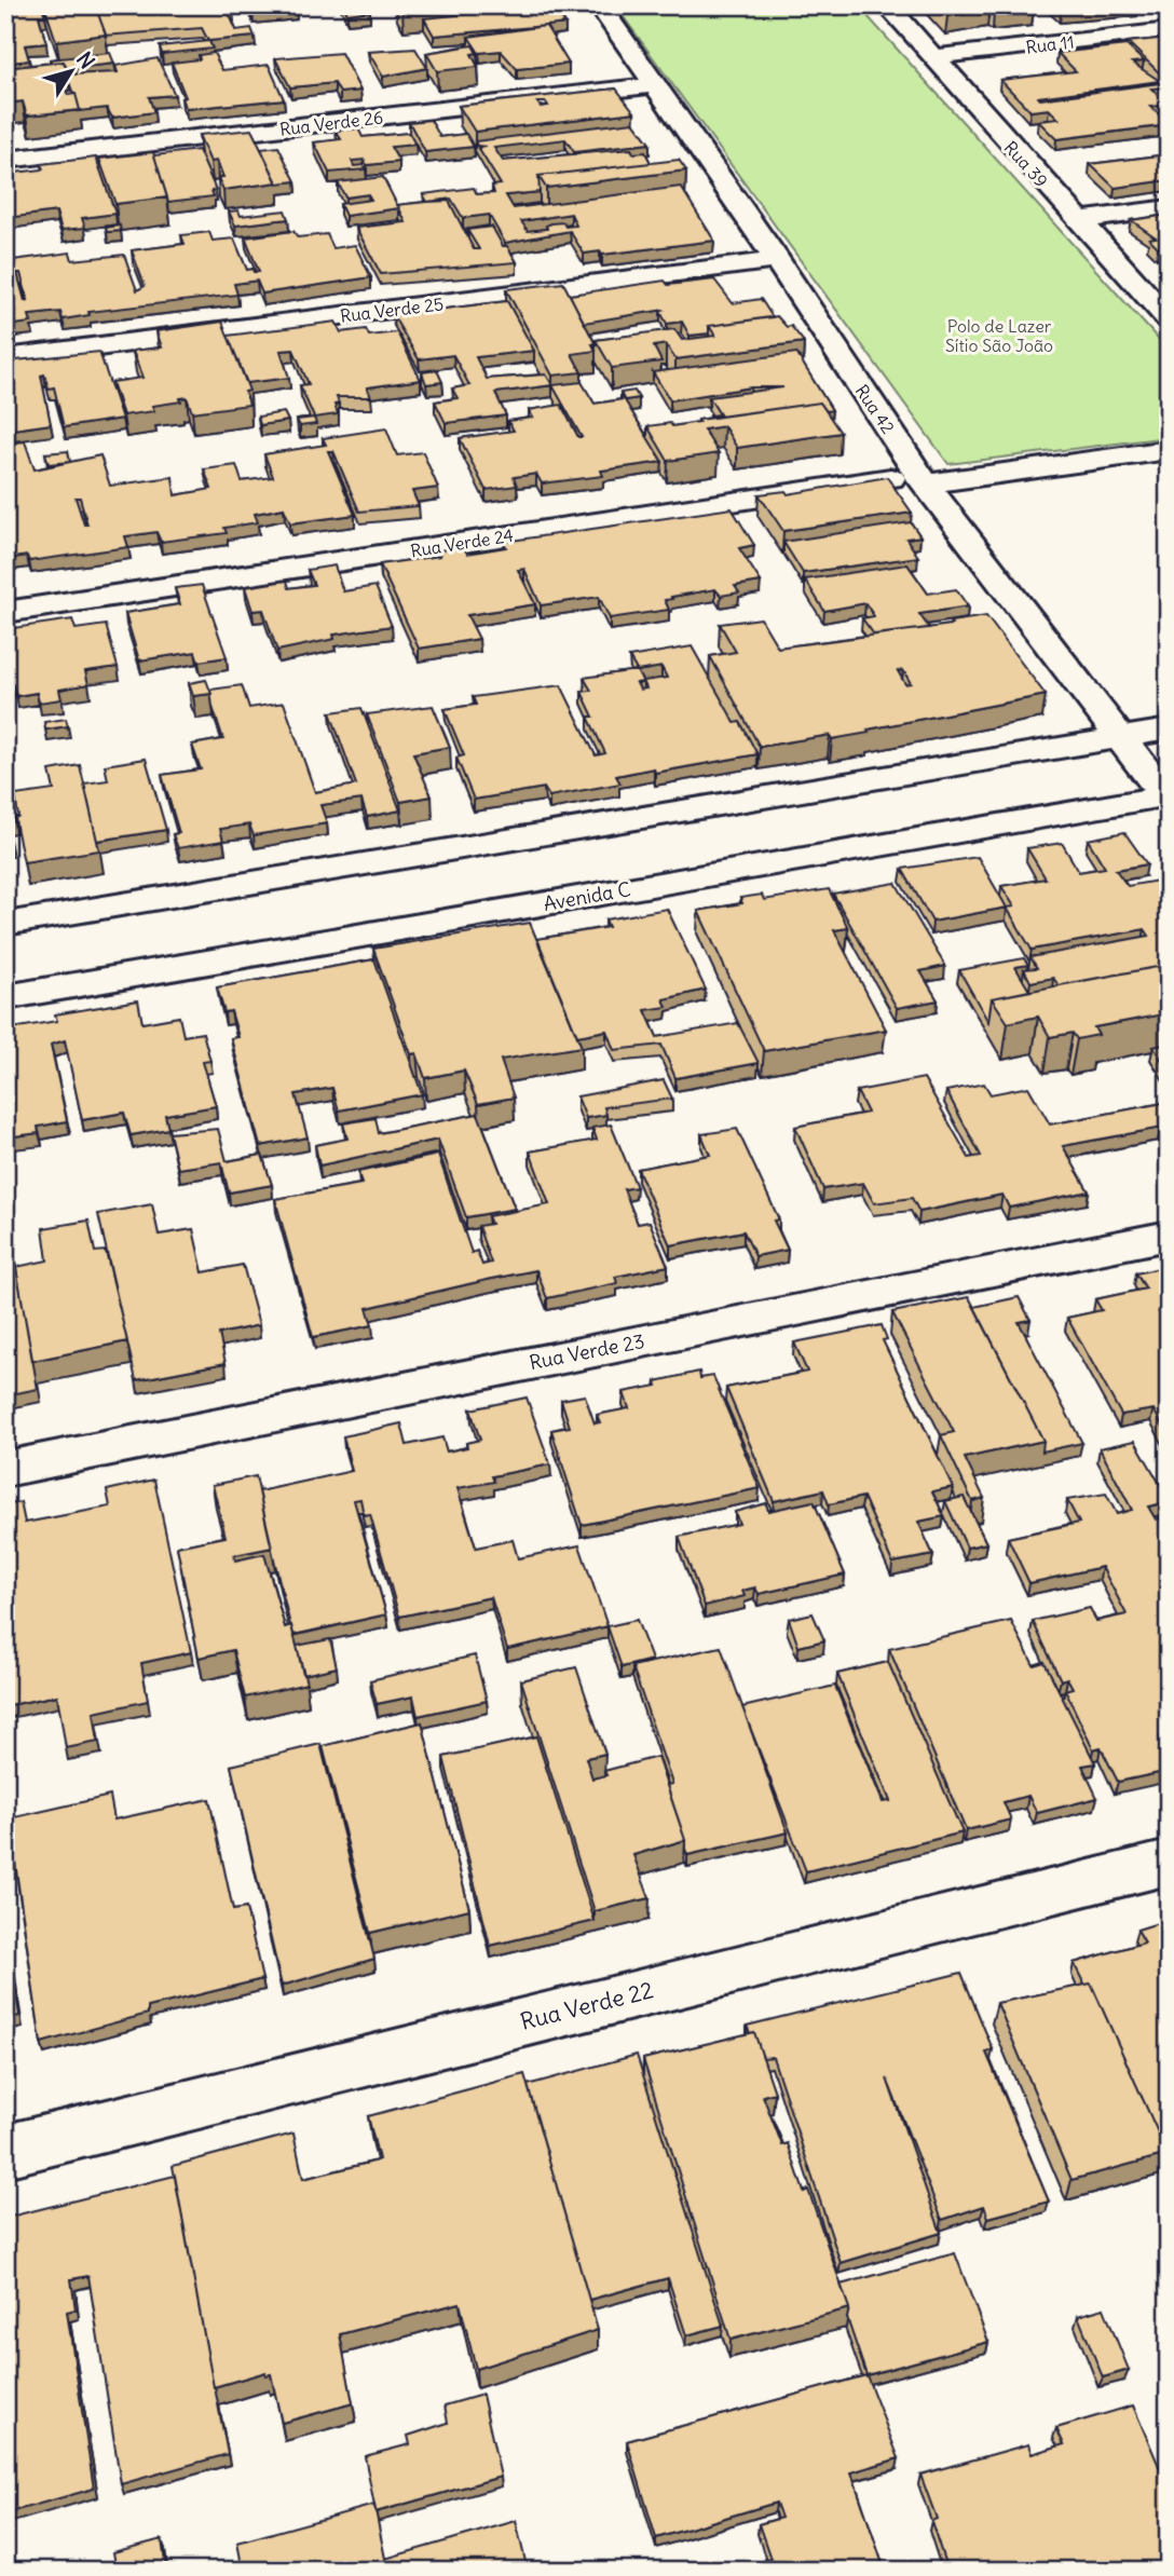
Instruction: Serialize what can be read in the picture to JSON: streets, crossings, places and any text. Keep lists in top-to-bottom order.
{
  "streets": {
    "street": [
      "Rua 11",
      "Rua Verde 26",
      "Rua 39",
      "Rua Verde 25",
      "Rua 42",
      "Rua Verde 24",
      "Avenida C",
      "Rua Verde 23",
      "Rua Verde 22"
    ]
  },
  "crossings": [
    ["Rua 11", "Rua 39"],
    ["Rua Verde 26", "Rua 42"],
    ["Rua Verde 25", "Rua 42"],
    ["Rua 42", "Rua Verde 24"],
    ["Rua 42", "Avenida C"]
  ],
  "parks": ["Polo de Lazer Sítio São João"],
  "north": "top right"
}
